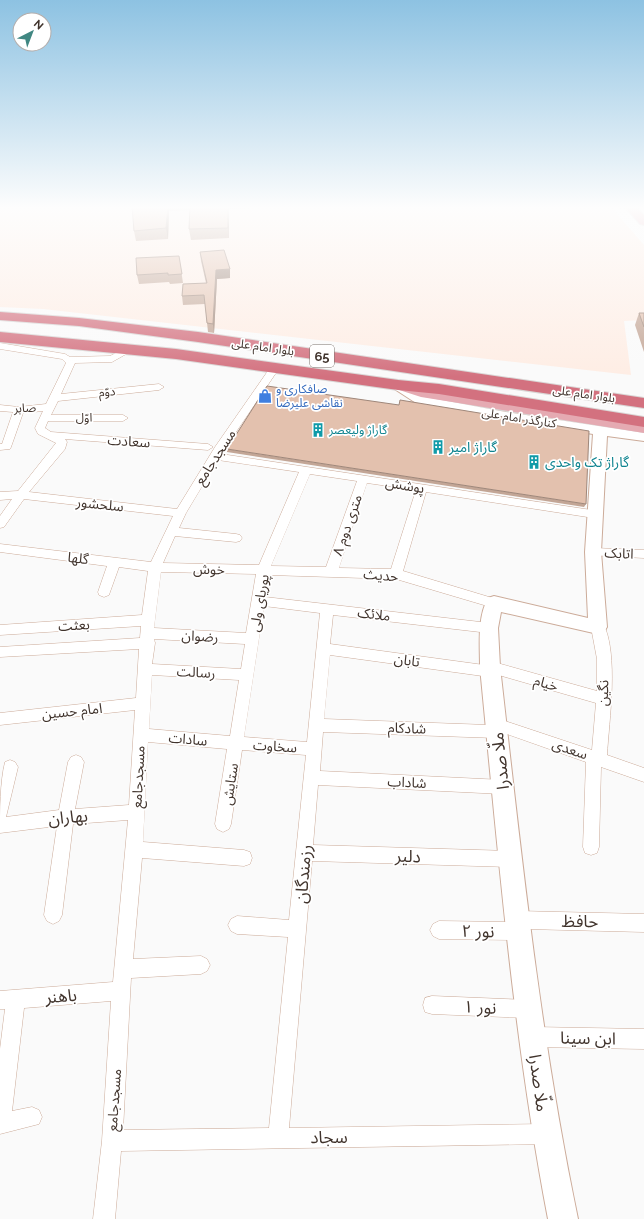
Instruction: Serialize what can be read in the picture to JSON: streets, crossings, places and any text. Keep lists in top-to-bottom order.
{
  "streets": {
    "highway": ["بلوار امام علی", "65"],
    "street": [
      "دوّم",
      "صابر",
      "اوّل",
      "کنارگذر امام علی",
      "سعادت",
      "مسجدجامع",
      "پوشش",
      "سلحشور",
      "۸ متری دوم",
      "اتابک",
      "گلها",
      "خوش",
      "حدیث",
      "پوریای ولی",
      "ملائک",
      "بعثت",
      "رضوان",
      "تابان",
      "رسالت",
      "خیام",
      "نگین",
      "امام حسین",
      "شادکام",
      "سادات",
      "سخاوت",
      "سعدی",
      "ملّا صدرا",
      "شاداب",
      "ستایش",
      "بهاران",
      "دلیر",
      "رزمندگان",
      "حافظ",
      "نور ۲",
      "باهنر",
      "نور ۱",
      "ابن سینا",
      "سجاد"
    ]
  },
  "crossings": [
    ["بلوار امام علی", "کنارگذر امام علی"],
    ["بلوار امام علی", "مسجدجامع"],
    ["دوّم", "صابر"],
    ["سعادت", "مسجدجامع"],
    ["سعادت", "پوشش"],
    ["مسجدجامع", "پوشش"],
    ["مسجدجامع", "سلحشور"],
    ["مسجدجامع", "گلها"],
    ["مسجدجامع", "خوش"],
    ["مسجدجامع", "بعثت"],
    ["مسجدجامع", "رضوان"],
    ["مسجدجامع", "رسالت"],
    ["مسجدجامع", "امام حسین"],
    ["مسجدجامع", "سادات"],
    ["مسجدجامع", "بهاران"],
    ["مسجدجامع", "باهنر"],
    ["مسجدجامع", "سجاد"],
    ["پوشش", "۸ متری دوم"],
    ["پوشش", "پوریای ولی"],
    ["۸ متری دوم", "حدیث"],
    ["گلها", "خوش"],
    ["خوش", "حدیث"],
    ["خوش", "پوریای ولی"],
    ["حدیث", "پوریای ولی"],
    ["حدیث", "ملّا صدرا"],
    ["پوریای ولی", "ملائک"],
    ["پوریای ولی", "رضوان"],
    ["پوریای ولی", "رسالت"],
    ["پوریای ولی", "سادات"],
    ["پوریای ولی", "سخاوت"],
    ["پوریای ولی", "ستایش"],
    ["ملائک", "ملّا صدرا"],
    ["ملائک", "رزمندگان"],
    ["بعثت", "رضوان"],
    ["تابان", "خیام"],
    ["تابان", "ملّا صدرا"],
    ["تابان", "رزمندگان"],
    ["خیام", "نگین"],
    ["خیام", "ملّا صدرا"],
    ["نگین", "سعدی"],
    ["شادکام", "سعدی"],
    ["شادکام", "ملّا صدرا"],
    ["شادکام", "رزمندگان"],
    ["سادات", "سخاوت"],
    ["سادات", "ستایش"],
    ["سخاوت", "ستایش"],
    ["سخاوت", "رزمندگان"],
    ["سعدی", "ملّا صدرا"],
    ["ملّا صدرا", "شاداب"],
    ["ملّا صدرا", "دلیر"],
    ["ملّا صدرا", "حافظ"],
    ["ملّا صدرا", "نور ۲"],
    ["ملّا صدرا", "نور ۱"],
    ["ملّا صدرا", "ابن سینا"],
    ["ملّا صدرا", "سجاد"],
    ["شاداب", "رزمندگان"],
    ["دلیر", "رزمندگان"],
    ["رزمندگان", "سجاد"],
    ["حافظ", "نور ۲"]
  ],
  "places": {
    "shop": ["صافکاری و نقاشی عليرضا"],
    "building": ["گاراژ ولیعصر", "گاراژ امیر", "گاراژ تک واحدی"]
  },
  "north": "top right"
}
